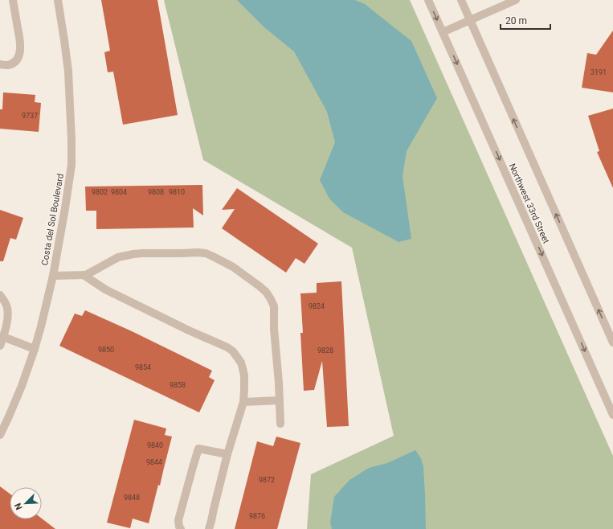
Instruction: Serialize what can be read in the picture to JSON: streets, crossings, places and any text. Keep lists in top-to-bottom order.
{
  "streets": {
    "street": ["Northwest 33rd Street", "Costa del Sol Boulevard"]
  },
  "house_numbers": [
    "3191",
    "9737",
    "9802",
    "9804",
    "9808",
    "9810",
    "9824",
    "9850",
    "9828",
    "9854",
    "9858",
    "9840",
    "9844",
    "9872",
    "9848",
    "9876"
  ],
  "scale_bar": "20 m",
  "north": "bottom left"
}
